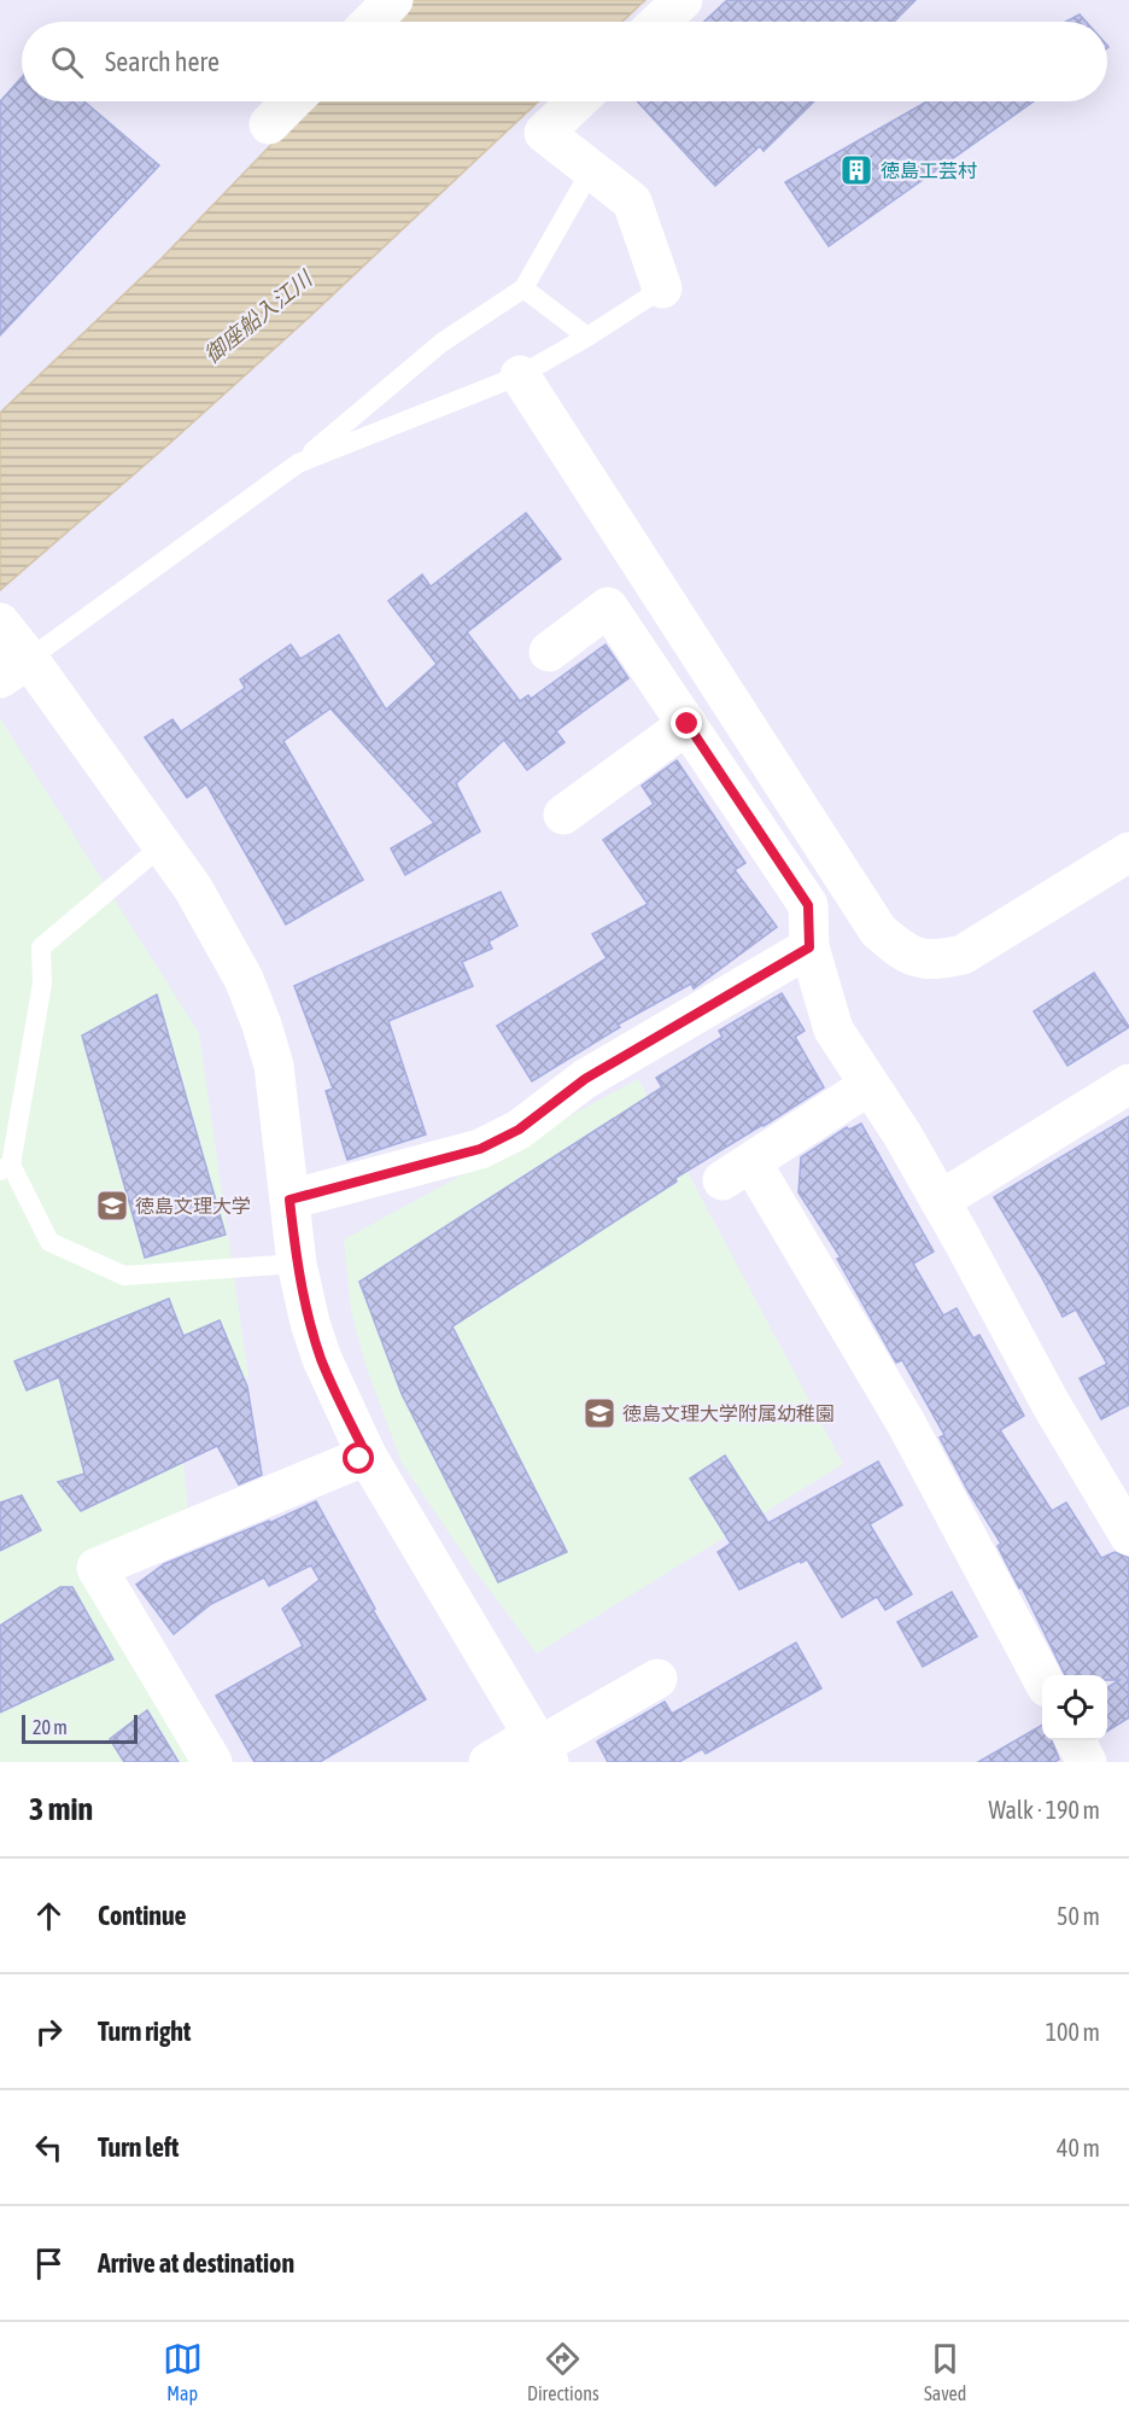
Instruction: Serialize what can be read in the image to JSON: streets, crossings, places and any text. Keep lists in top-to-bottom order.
{
  "water": ["御座船入江川"],
  "places": {
    "building": ["徳島工芸村"],
    "school or university": ["徳島文理大学", "徳島文理大学附属幼稚園"]
  },
  "scale_bar": "20 m",
  "page": {
    "search": "Search here",
    "scale": "20 m",
    "heading": ["3 min", "Walk · 190 m"],
    "list": [
      ["Continue", "50 m"],
      ["Turn right", "100 m"],
      ["Turn left", "40 m"],
      "Arrive at destination"
    ],
    "nav": ["Map", "Directions", "Saved"]
  }
}
